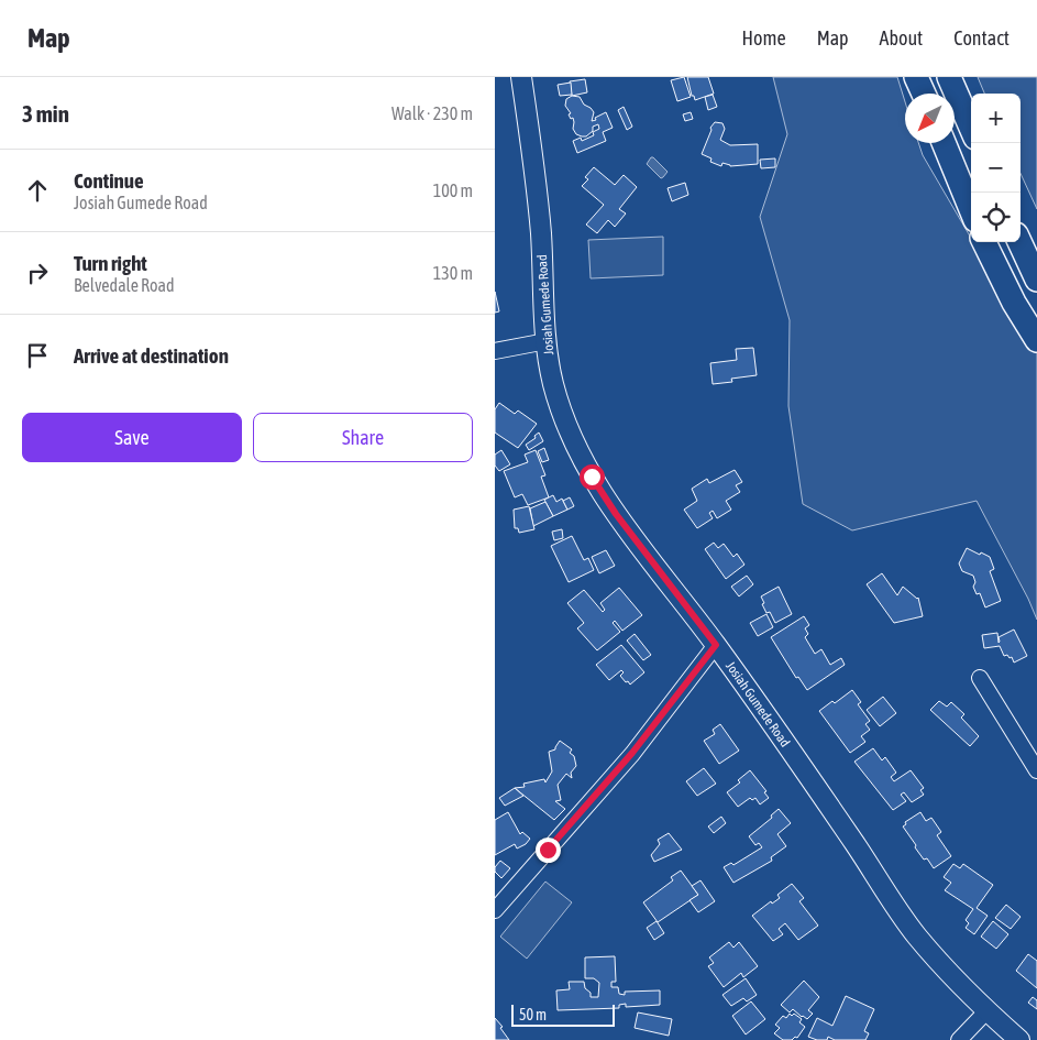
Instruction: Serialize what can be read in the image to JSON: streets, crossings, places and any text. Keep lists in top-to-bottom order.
{
  "streets": {
    "main road": ["Josiah Gumede Road"]
  },
  "scale_bar": "50 m",
  "north": "bottom left",
  "page": {
    "header": "Map",
    "nav": [
      "Home",
      "Map",
      "About",
      "Contact"
    ],
    "heading": ["3 min", "Walk · 230 m"],
    "map_buttons": ["+", "−"],
    "list": [
      ["Continue", "Josiah Gumede Road", "100 m"],
      ["Turn right", "Belvedale Road", "130 m"],
      "Arrive at destination"
    ],
    "buttons": ["Save", "Share"],
    "scale": "50 m"
  }
}
